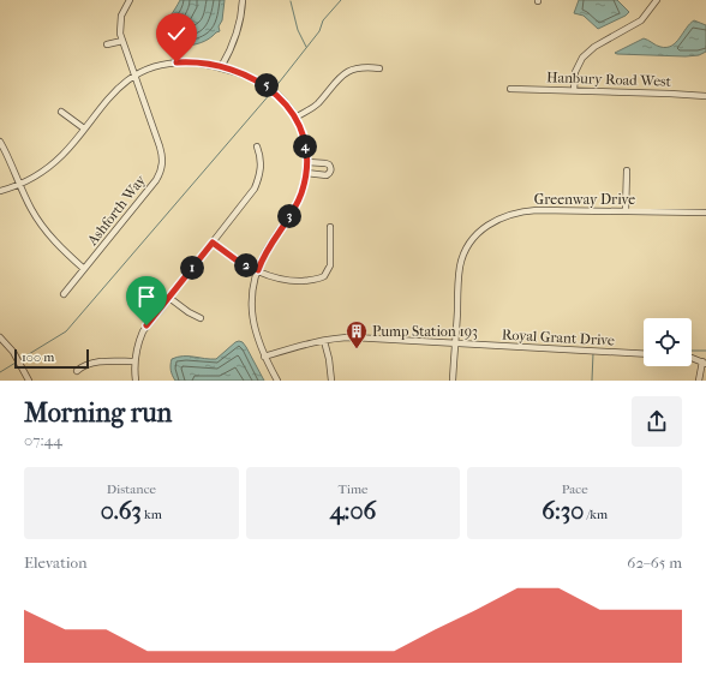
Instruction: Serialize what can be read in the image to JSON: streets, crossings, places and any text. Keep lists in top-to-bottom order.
{
  "streets": {
    "street": [
      "Hanbury Road West",
      "Greenway Drive",
      "Ashforth Way",
      "Royal Grant Drive"
    ]
  },
  "crossings": [
    ["Greenway Drive", "Royal Grant Drive"]
  ],
  "places": {
    "building": ["Pump Station 193"]
  },
  "scale_bar": "100 m",
  "page": {
    "pins": [
      "5",
      "4",
      "3",
      "2",
      "1"
    ],
    "scale": "100 m",
    "heading": ["Morning run", "07:44"],
    "stats": [
      ["Distance", "0.63 km"],
      ["Time", "4:06"],
      ["Pace", "6:30 /km"]
    ],
    "chart": ["Elevation", "62–65 m"]
  }
}
